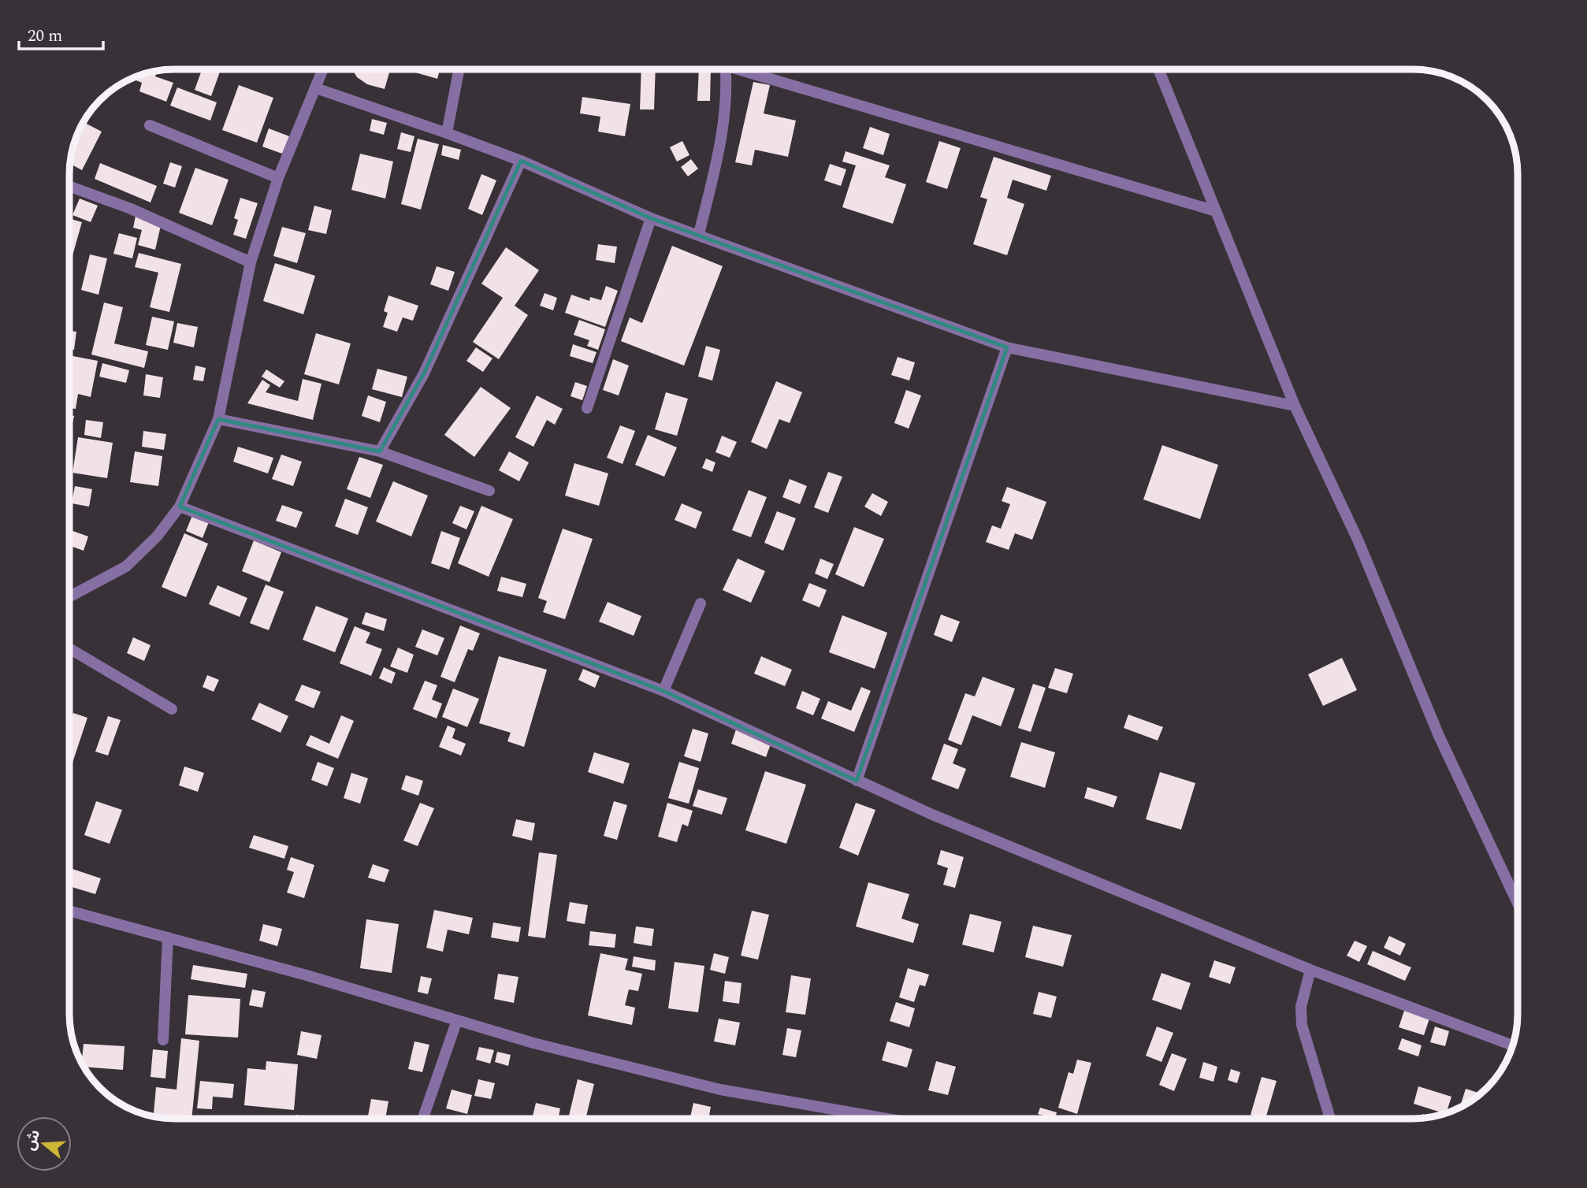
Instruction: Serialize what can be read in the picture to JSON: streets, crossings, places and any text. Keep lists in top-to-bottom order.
{
  "scale_bar": "20 m",
  "north": "left"
}
